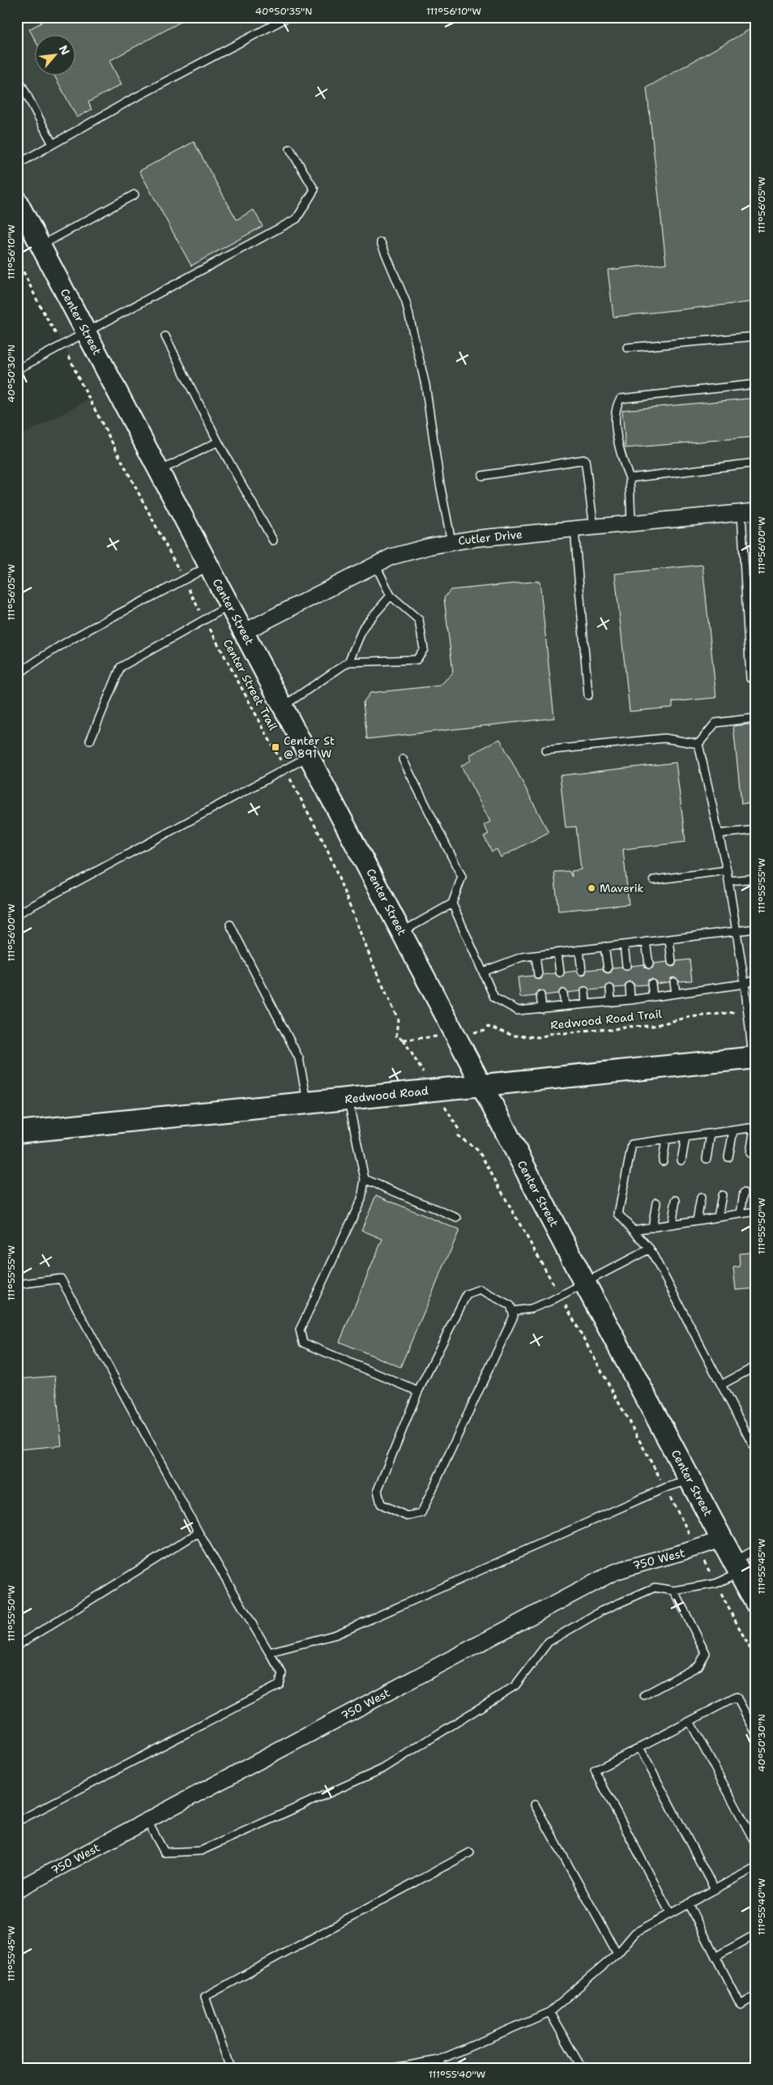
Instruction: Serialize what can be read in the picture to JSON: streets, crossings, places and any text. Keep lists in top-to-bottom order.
{
  "streets": {
    "main road": ["Center Street", "Redwood Road"],
    "street": ["Cutler Drive", "750 West"],
    "path": ["Center Street Trail", "Redwood Road Trail"]
  },
  "crossings": [
    ["Center Street", "Cutler Drive"],
    ["Center Street", "Redwood Road"],
    ["Center Street", "750 West"]
  ],
  "places": {
    "transit": ["Center St @ 891 W"],
    "other": ["Maverik"]
  },
  "north": "top right",
  "coordinates": [
    "40°50'35\"N",
    "111°56'10\"W",
    "111°56'05\"W",
    "40°50'30\"N",
    "111°56'00\"W",
    "111°55'55\"W",
    "111°55'50\"W",
    "111°55'45\"W",
    "111°55'40\"W"
  ]
}
